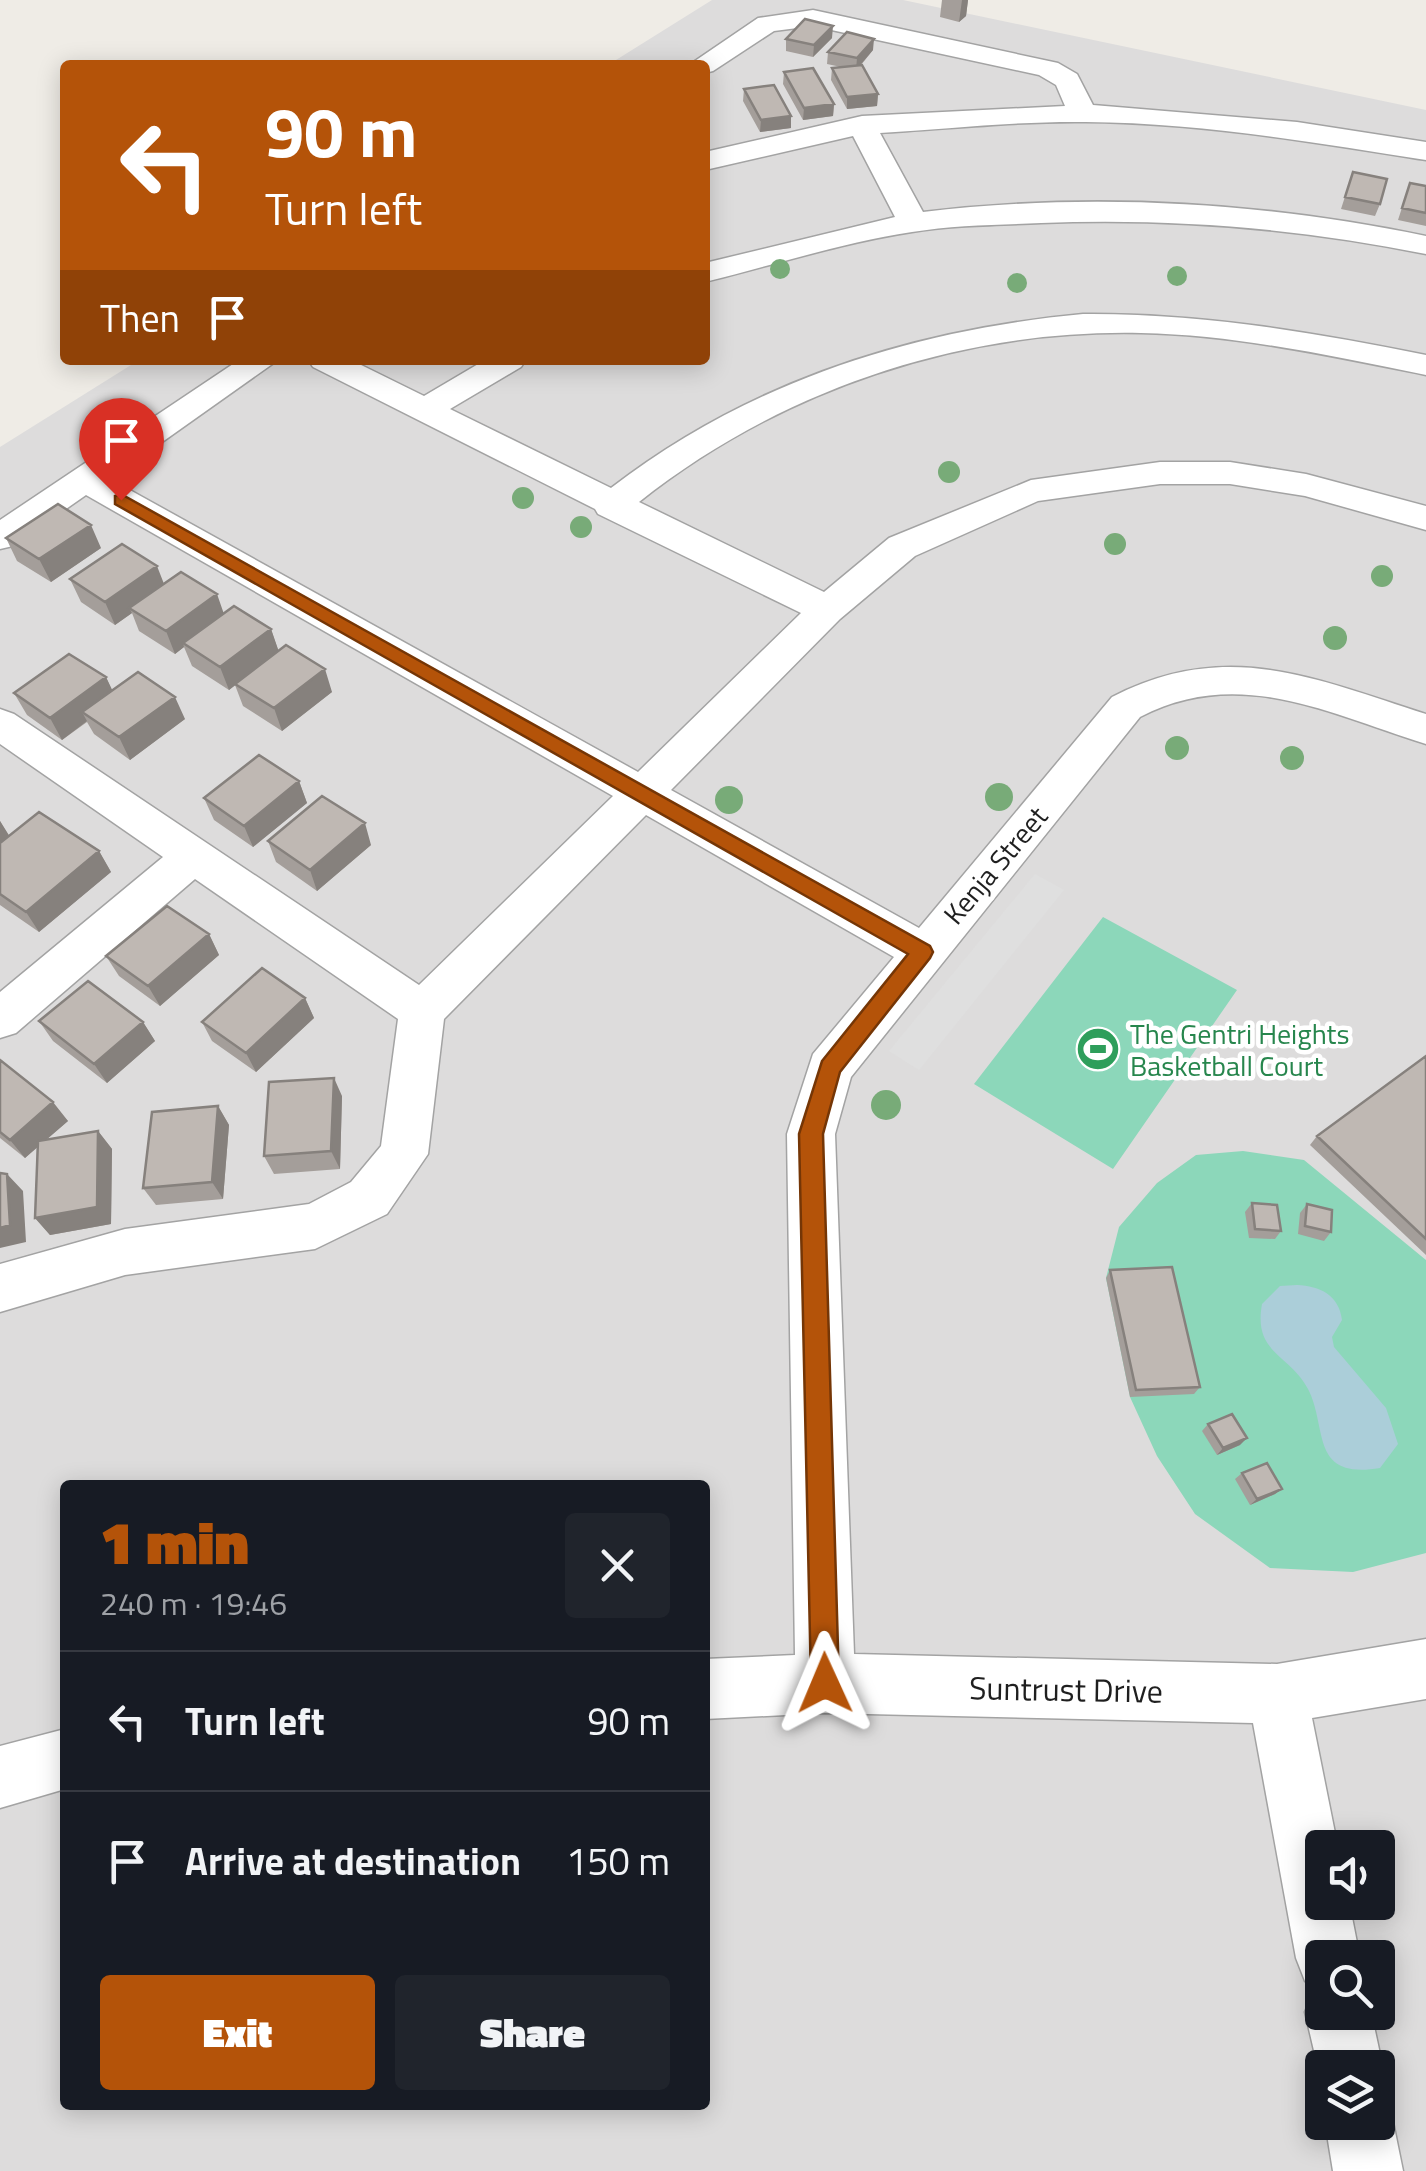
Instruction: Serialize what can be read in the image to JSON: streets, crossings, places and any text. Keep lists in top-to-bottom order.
{
  "streets": {
    "street": ["Kenja Street", "Suntrust Drive"]
  },
  "crossings": [
    ["Kenja Street", "Suntrust Drive"]
  ],
  "places": {
    "sports": ["The Gentri Heights Basketball Court"]
  },
  "page": {
    "turn": ["90 m", "Turn left"],
    "then": "Then",
    "heading": ["1 min", "240 m · 19:46"],
    "list": [
      {
        "name": "Turn left",
        "value": "90 m"
      },
      {
        "name": "Arrive at destination",
        "value": "150 m"
      }
    ],
    "buttons": ["Exit", "Share"]
  }
}
